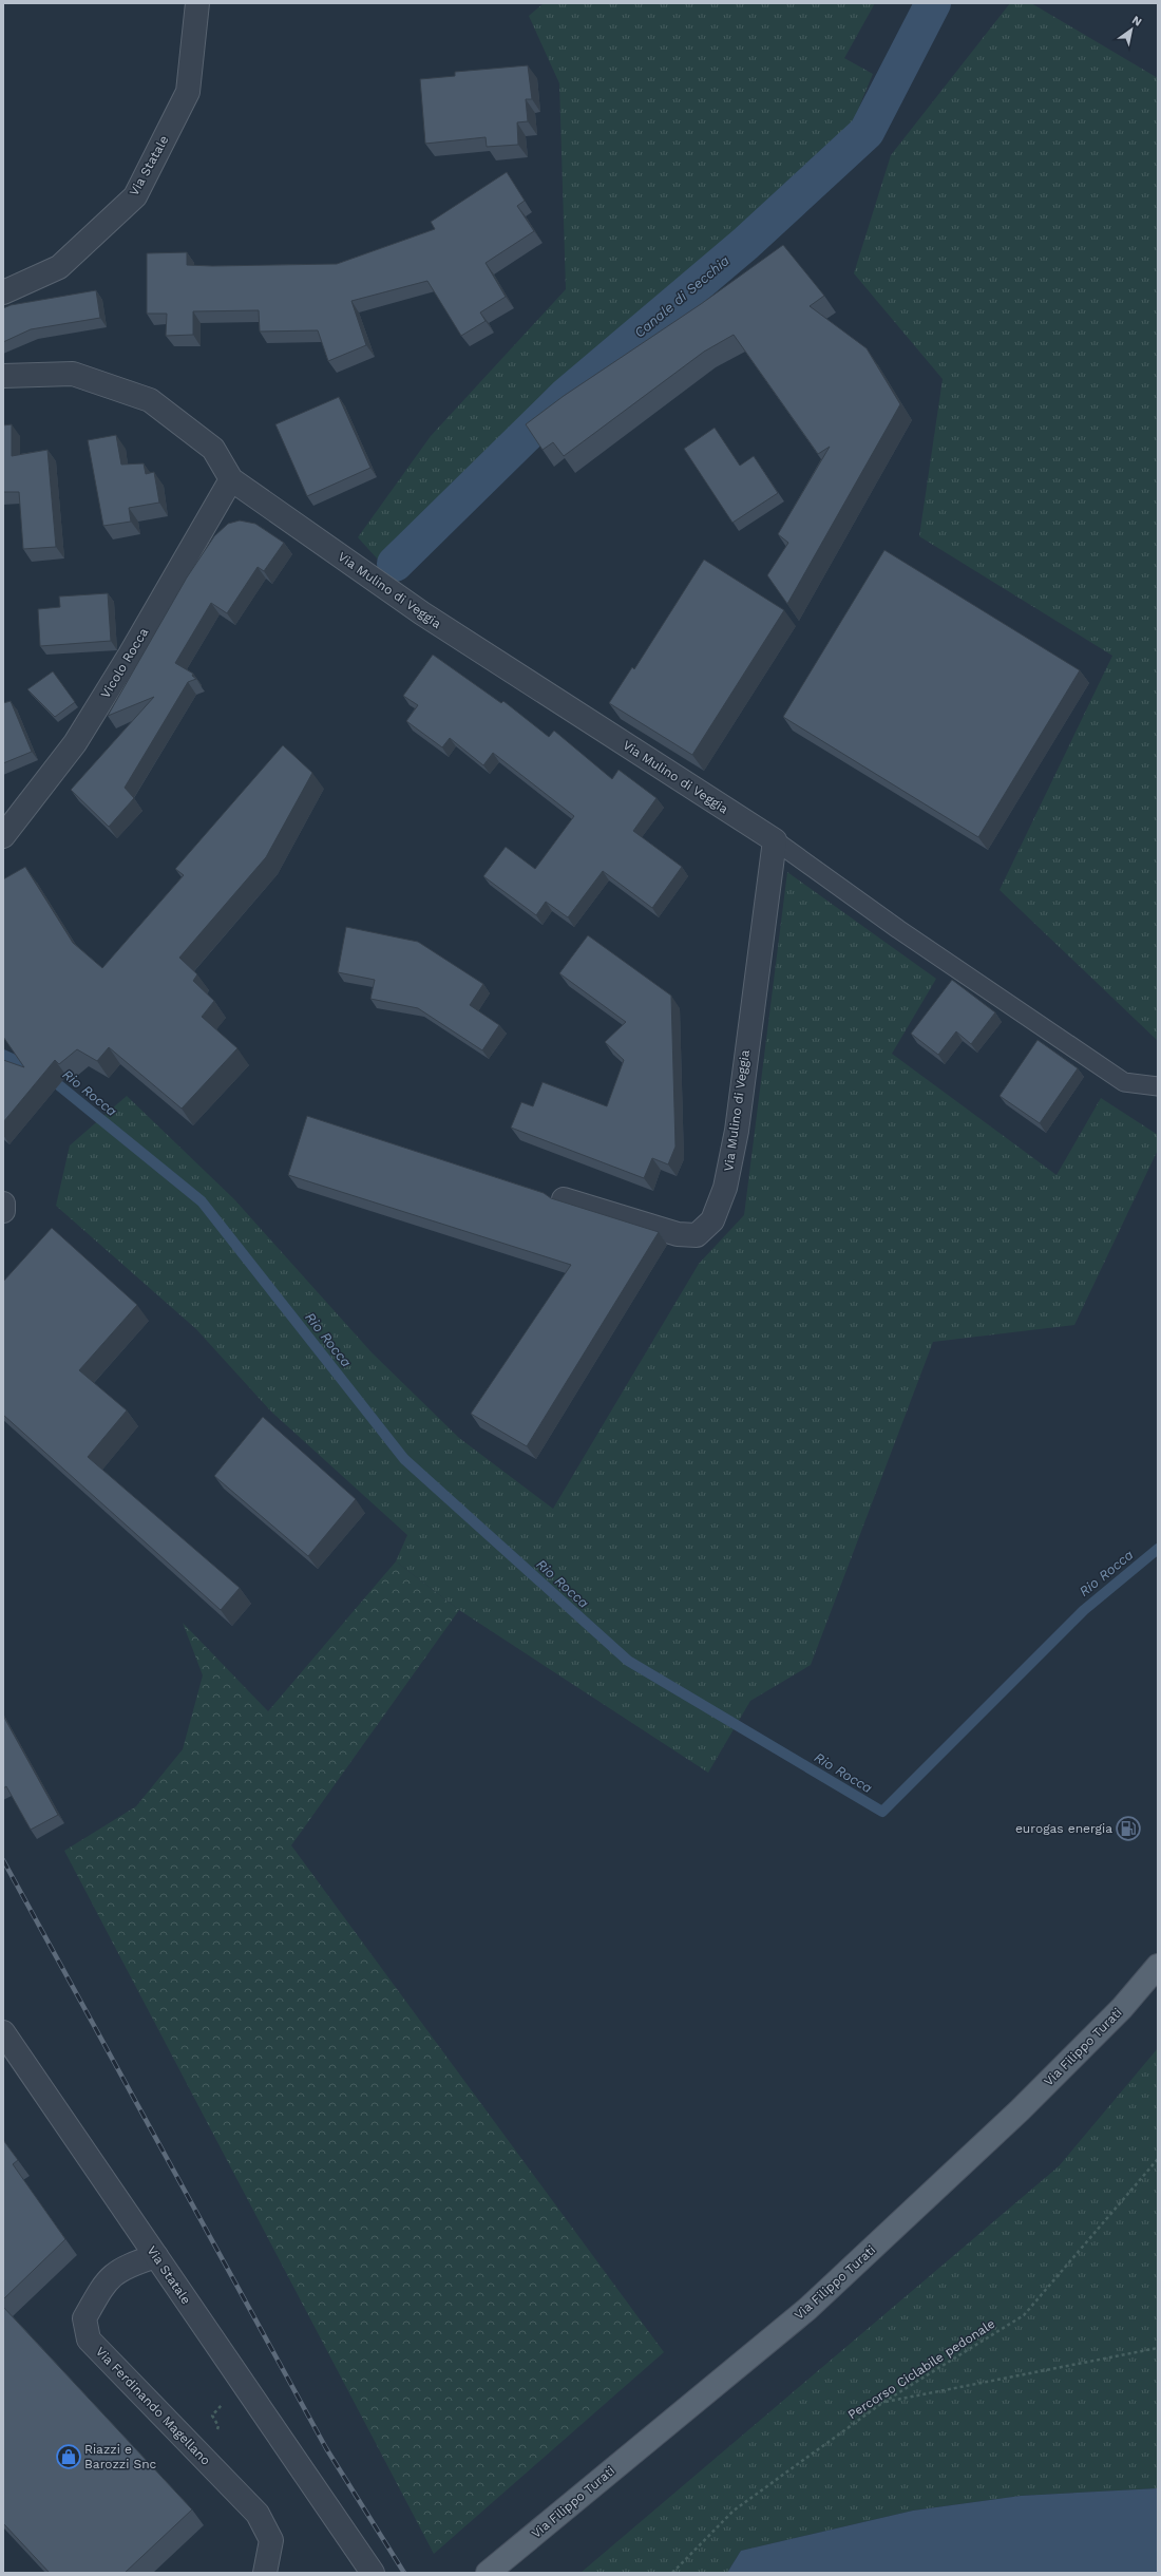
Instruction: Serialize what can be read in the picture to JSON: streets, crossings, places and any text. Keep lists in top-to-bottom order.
{
  "streets": {
    "main road": ["Via Filippo Turati"],
    "street": [
      "Via Statale",
      "Via Mulino di Veggia",
      "Vicolo Rocca",
      "Via Ferdinando Magellano"
    ],
    "path": ["Percorso Ciclabile pedonale"]
  },
  "crossings": [
    ["Via Statale", "Via Ferdinando Magellano"],
    ["Via Mulino di Veggia", "Vicolo Rocca"]
  ],
  "water": ["Canale di Secchia", "Rio Rocca"],
  "places": {
    "fuel station": ["eurogas energia"],
    "shop": ["Riazzi e Barozzi Snc"]
  },
  "north": "top right"
}
